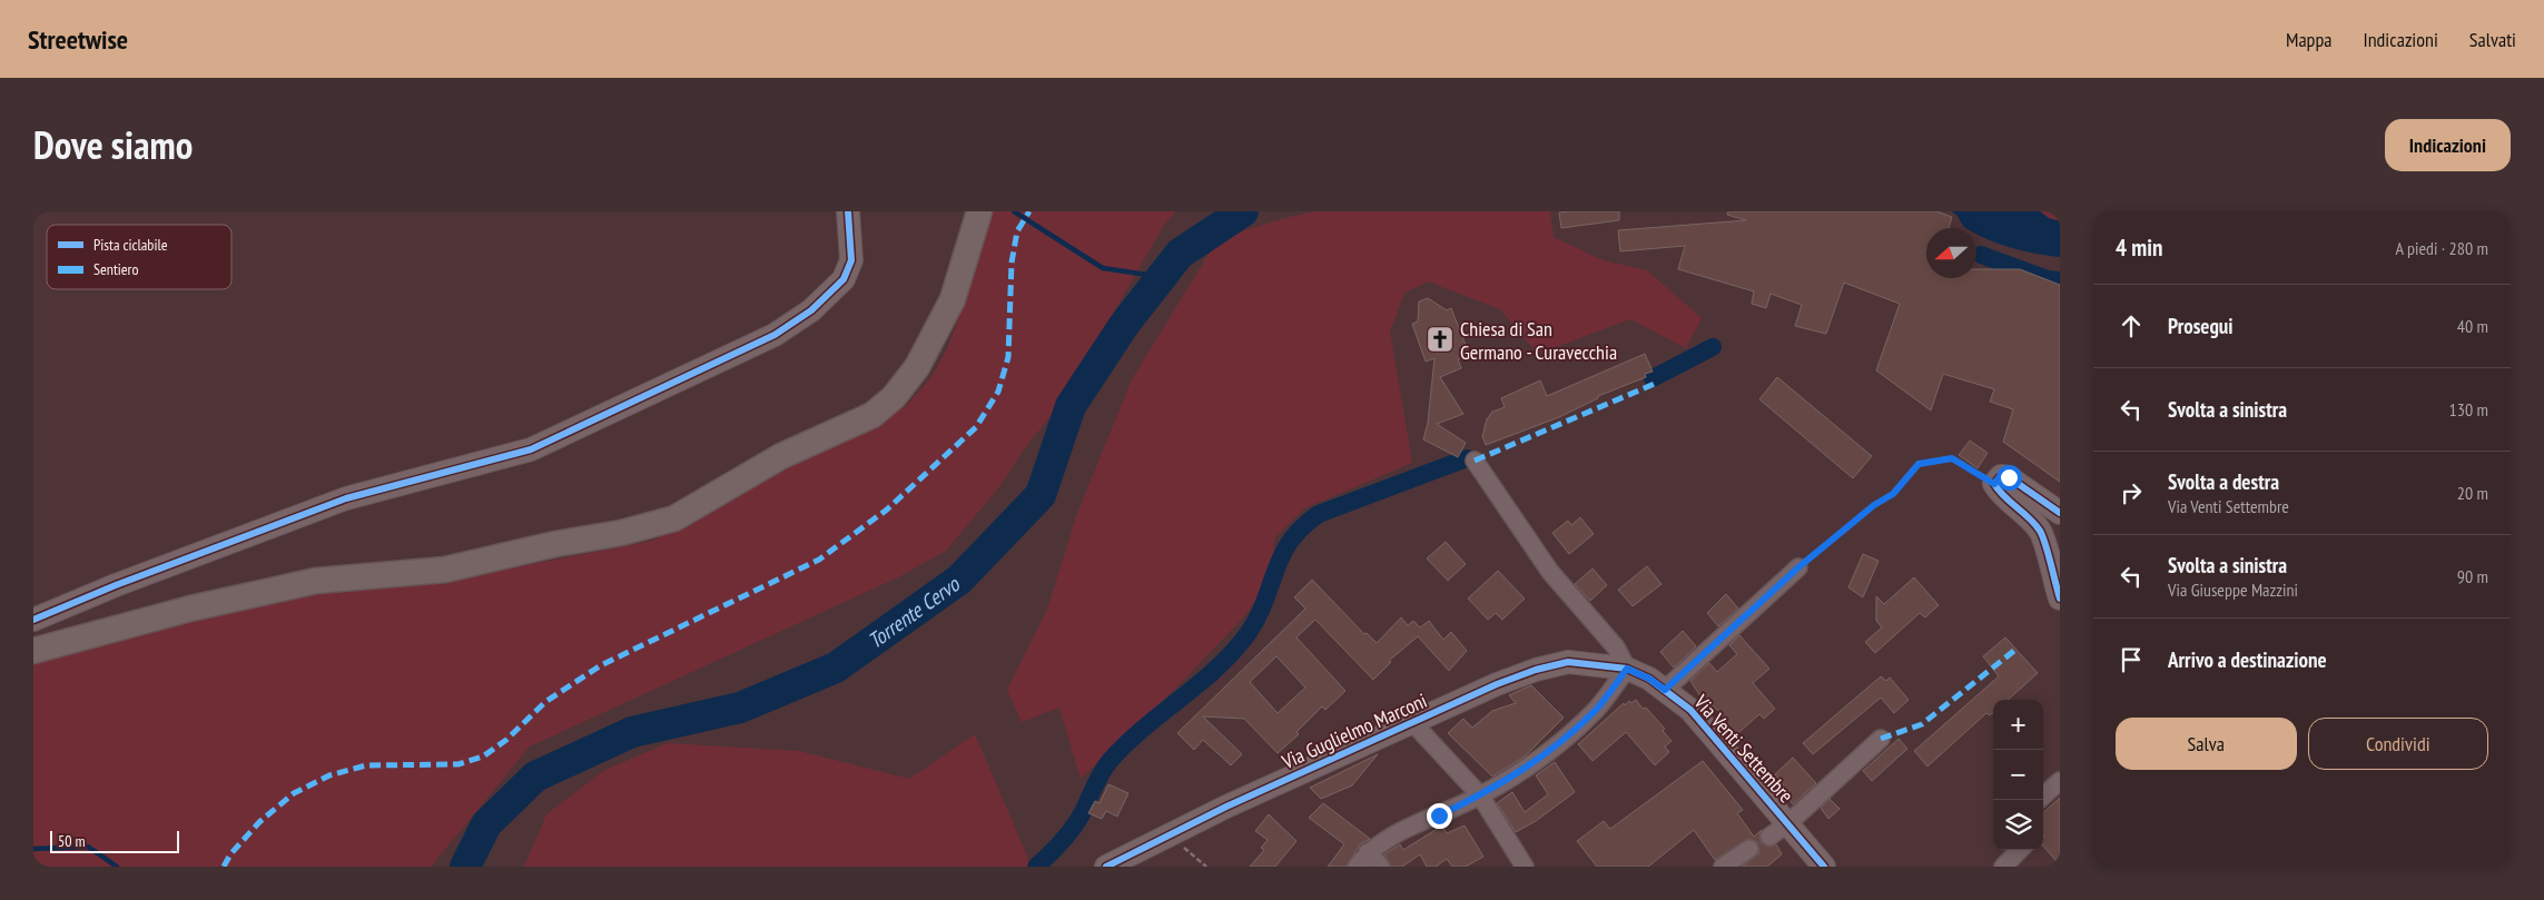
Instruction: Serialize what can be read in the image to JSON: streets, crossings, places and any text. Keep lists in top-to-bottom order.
{
  "streets": {
    "street": ["Via Guglielmo Marconi", "Via Venti Settembre"]
  },
  "crossings": [
    ["Via Guglielmo Marconi", "Via Venti Settembre"]
  ],
  "water": ["Torrente Cervo"],
  "places": {
    "church": ["Chiesa di San Germano - Curavecchia"]
  },
  "legend": ["Pista ciclabile", "Sentiero"],
  "scale_bar": "50 m",
  "north": "left",
  "page": {
    "header": "Streetwise",
    "nav": ["Mappa", "Indicazioni", "Salvati"],
    "title": "Dove siamo",
    "buttons": [
      "Indicazioni",
      ["Salva", "Condividi"]
    ],
    "heading": ["4 min", "A piedi · 280 m"],
    "list": [
      ["Prosegui", "40 m"],
      ["Svolta a sinistra", "130 m"],
      ["Svolta a destra", "Via Venti Settembre", "20 m"],
      ["Svolta a sinistra", "Via Giuseppe Mazzini", "90 m"],
      "Arrivo a destinazione"
    ],
    "map_buttons": ["+", "−"],
    "scale": "50 m"
  }
}
